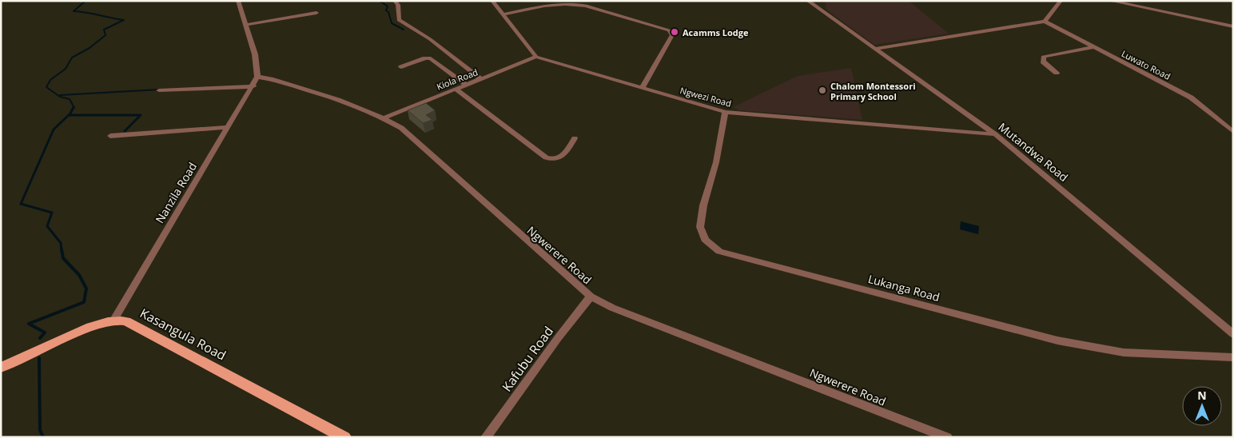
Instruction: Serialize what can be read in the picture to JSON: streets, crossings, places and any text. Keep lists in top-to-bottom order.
{
  "streets": {
    "main road": ["Kasangula Road"],
    "street": [
      "Luwato Road",
      "Kiola Road",
      "Ngwezi Road",
      "Mutandwa Road",
      "Nanzila Road",
      "Ngwerere Road",
      "Lukanga Road",
      "Kafubu Road"
    ]
  },
  "crossings": [
    ["Kiola Road", "Ngwezi Road"],
    ["Kiola Road", "Ngwerere Road"],
    ["Ngwezi Road", "Mutandwa Road"],
    ["Ngwezi Road", "Lukanga Road"],
    ["Nanzila Road", "Ngwerere Road"],
    ["Nanzila Road", "Kasangula Road"],
    ["Ngwerere Road", "Kafubu Road"]
  ],
  "places": ["Acamms Lodge", "Chalom Montessori Primary School"],
  "north": "top"
}
